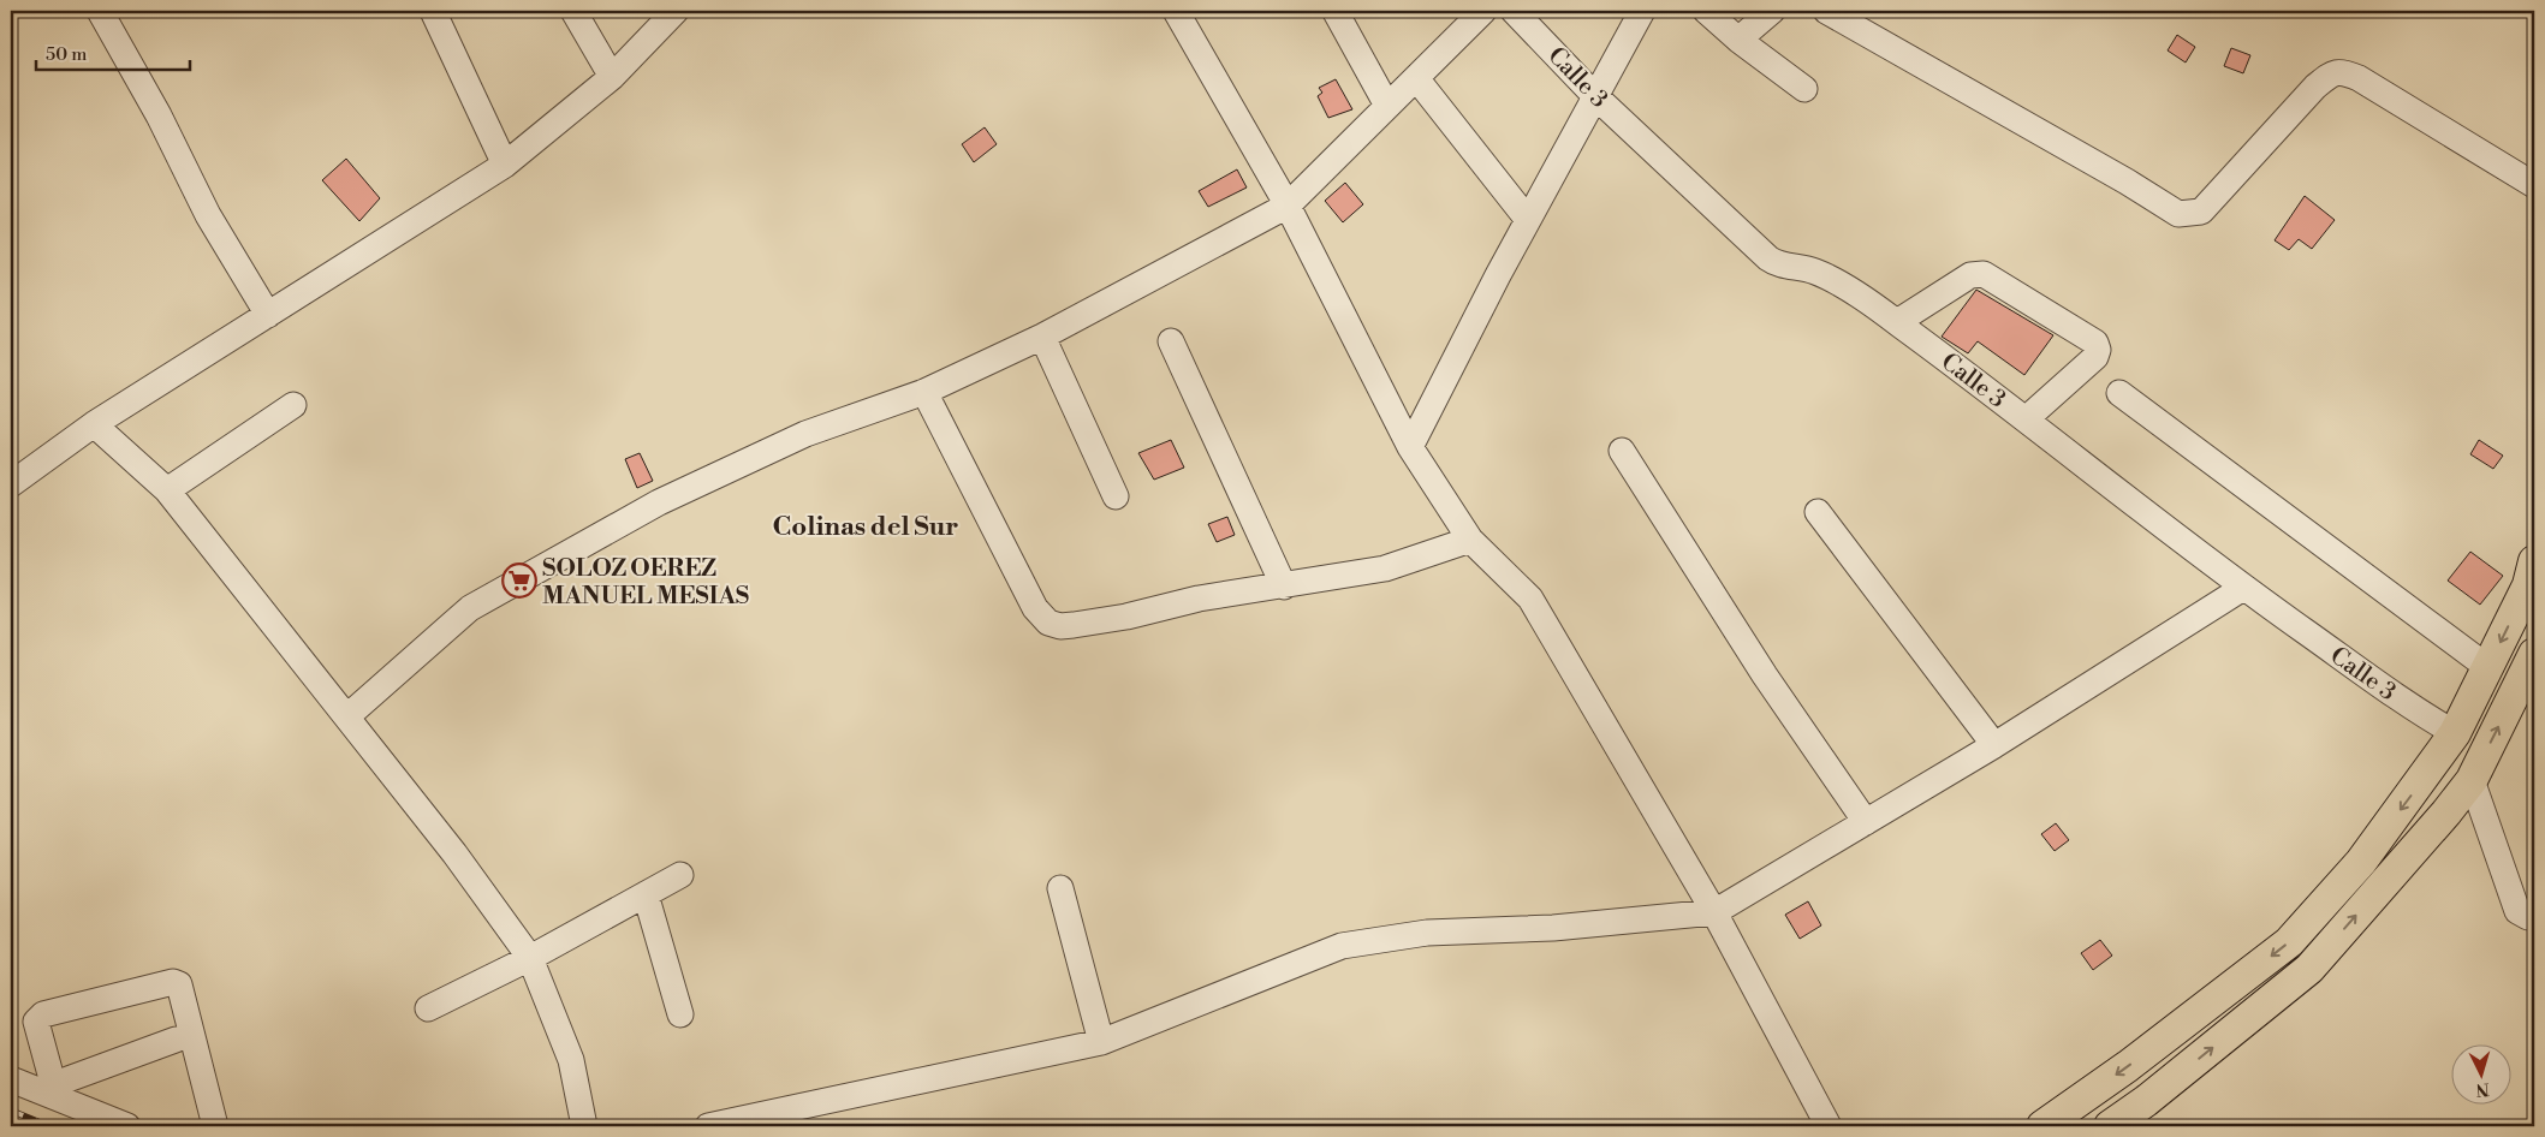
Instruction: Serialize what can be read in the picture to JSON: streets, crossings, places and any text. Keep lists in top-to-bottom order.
{
  "streets": {
    "street": ["Calle 3"]
  },
  "districts": ["Colinas del Sur"],
  "places": {
    "supermarket": ["SOLOZ OEREZ MANUEL MESIAS"]
  },
  "scale_bar": "50 m",
  "north": "bottom"
}
